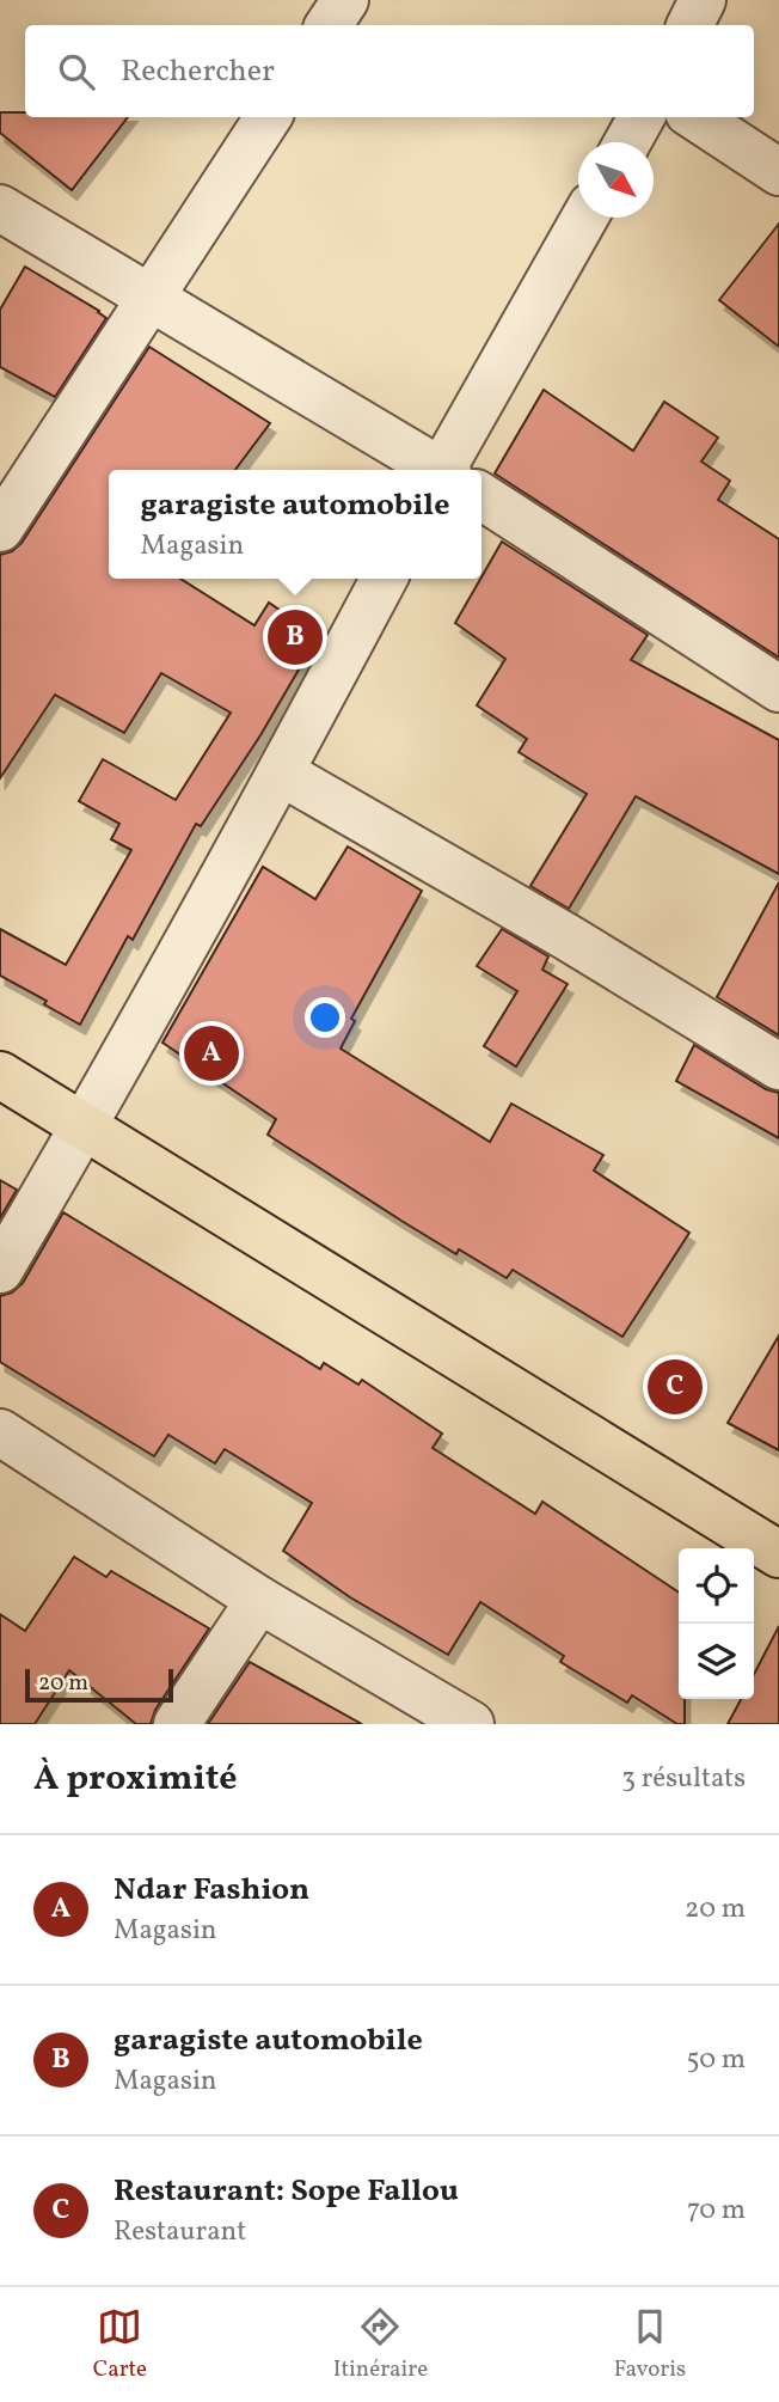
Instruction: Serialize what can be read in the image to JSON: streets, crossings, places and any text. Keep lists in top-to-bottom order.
{
  "scale_bar": "20 m",
  "north": "bottom right",
  "page": {
    "search": "Rechercher",
    "popup": ["garagiste automobile", "Magasin"],
    "pins": ["B", "A", "C"],
    "scale": "20 m",
    "heading": ["À proximité", "3 résultats"],
    "list": [
      {
        "mark": "A",
        "name": "Ndar Fashion",
        "note": "Magasin",
        "value": "20 m"
      },
      {
        "mark": "B",
        "name": "garagiste automobile",
        "note": "Magasin",
        "value": "50 m"
      },
      {
        "mark": "C",
        "name": "Restaurant: Sope Fallou",
        "note": "Restaurant",
        "value": "70 m"
      }
    ],
    "nav": ["Carte", "Itinéraire", "Favoris"]
  }
}
